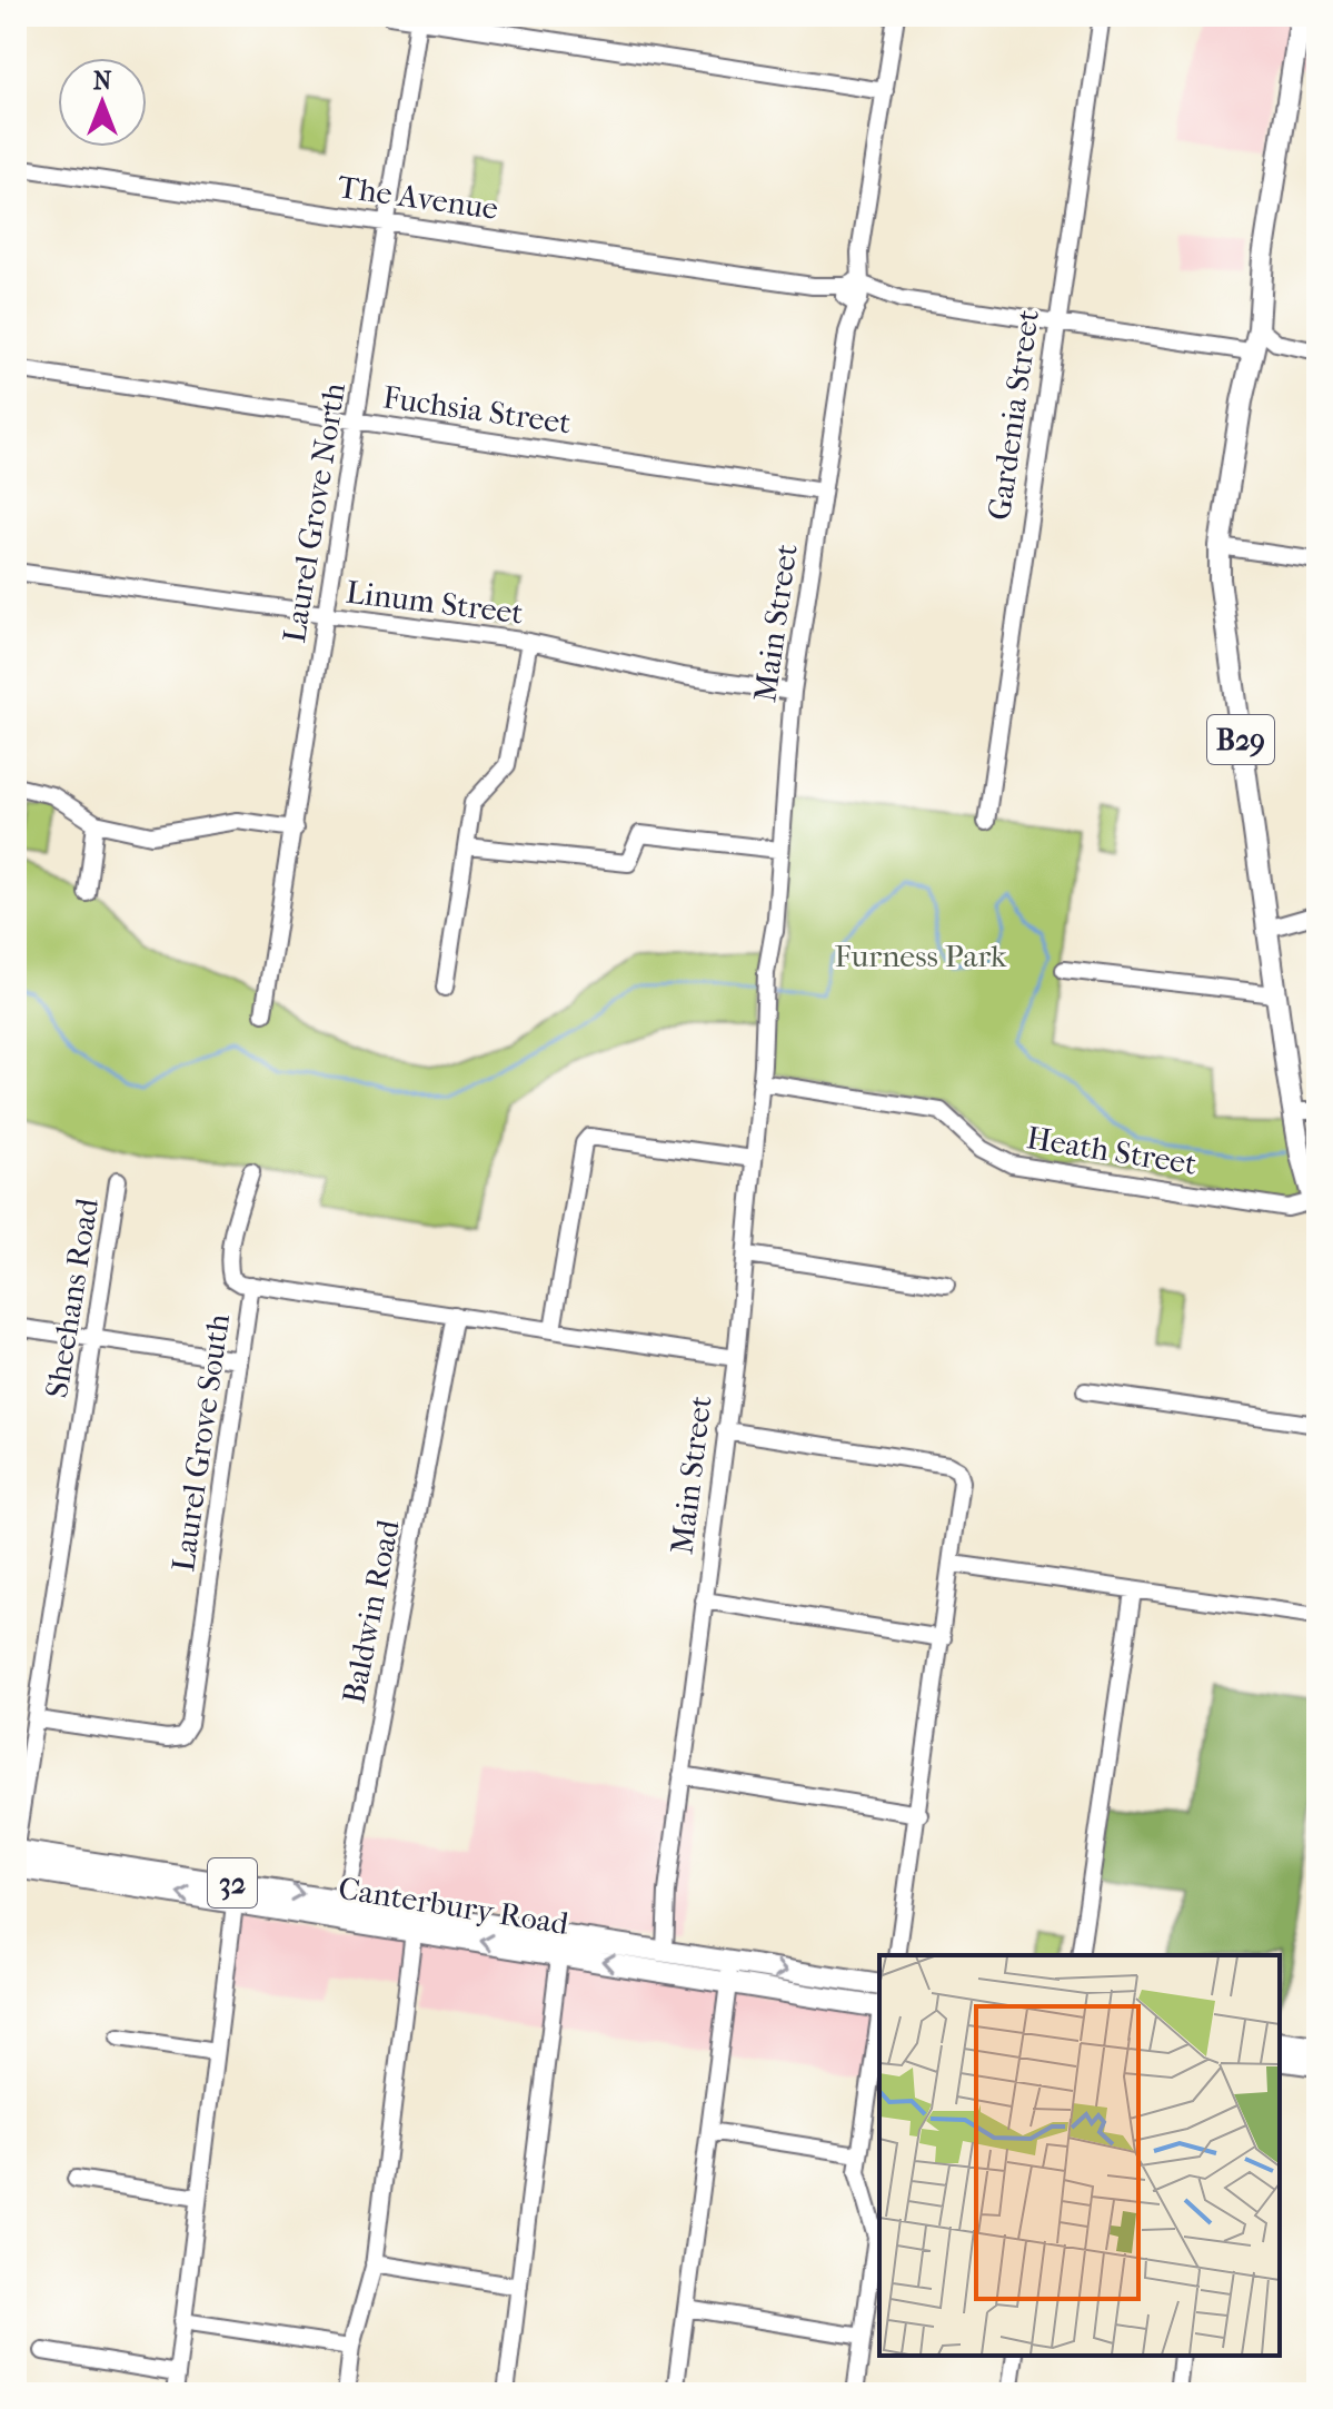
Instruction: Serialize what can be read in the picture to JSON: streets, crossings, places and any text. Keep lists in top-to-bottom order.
{
  "streets": {
    "main road": ["B29", "32", "Canterbury Road"],
    "street": [
      "The Avenue",
      "Fuchsia Street",
      "Gardenia Street",
      "Laurel Grove North",
      "Linum Street",
      "Main Street",
      "Heath Street",
      "Sheehans Road",
      "Laurel Grove South",
      "Baldwin Road"
    ]
  },
  "crossings": [
    ["The Avenue", "Gardenia Street"],
    ["The Avenue", "Laurel Grove North"],
    ["The Avenue", "Main Street"],
    ["The Avenue", "B29"],
    ["Fuchsia Street", "Laurel Grove North"],
    ["Fuchsia Street", "Main Street"],
    ["Laurel Grove North", "Linum Street"],
    ["Linum Street", "Main Street"],
    ["Main Street", "Heath Street"],
    ["Main Street", "Canterbury Road"],
    ["B29", "Heath Street"],
    ["Sheehans Road", "Laurel Grove South"],
    ["Sheehans Road", "Canterbury Road"],
    ["Baldwin Road", "Canterbury Road"]
  ],
  "parks": ["Furness Park"],
  "north": "top"
}
